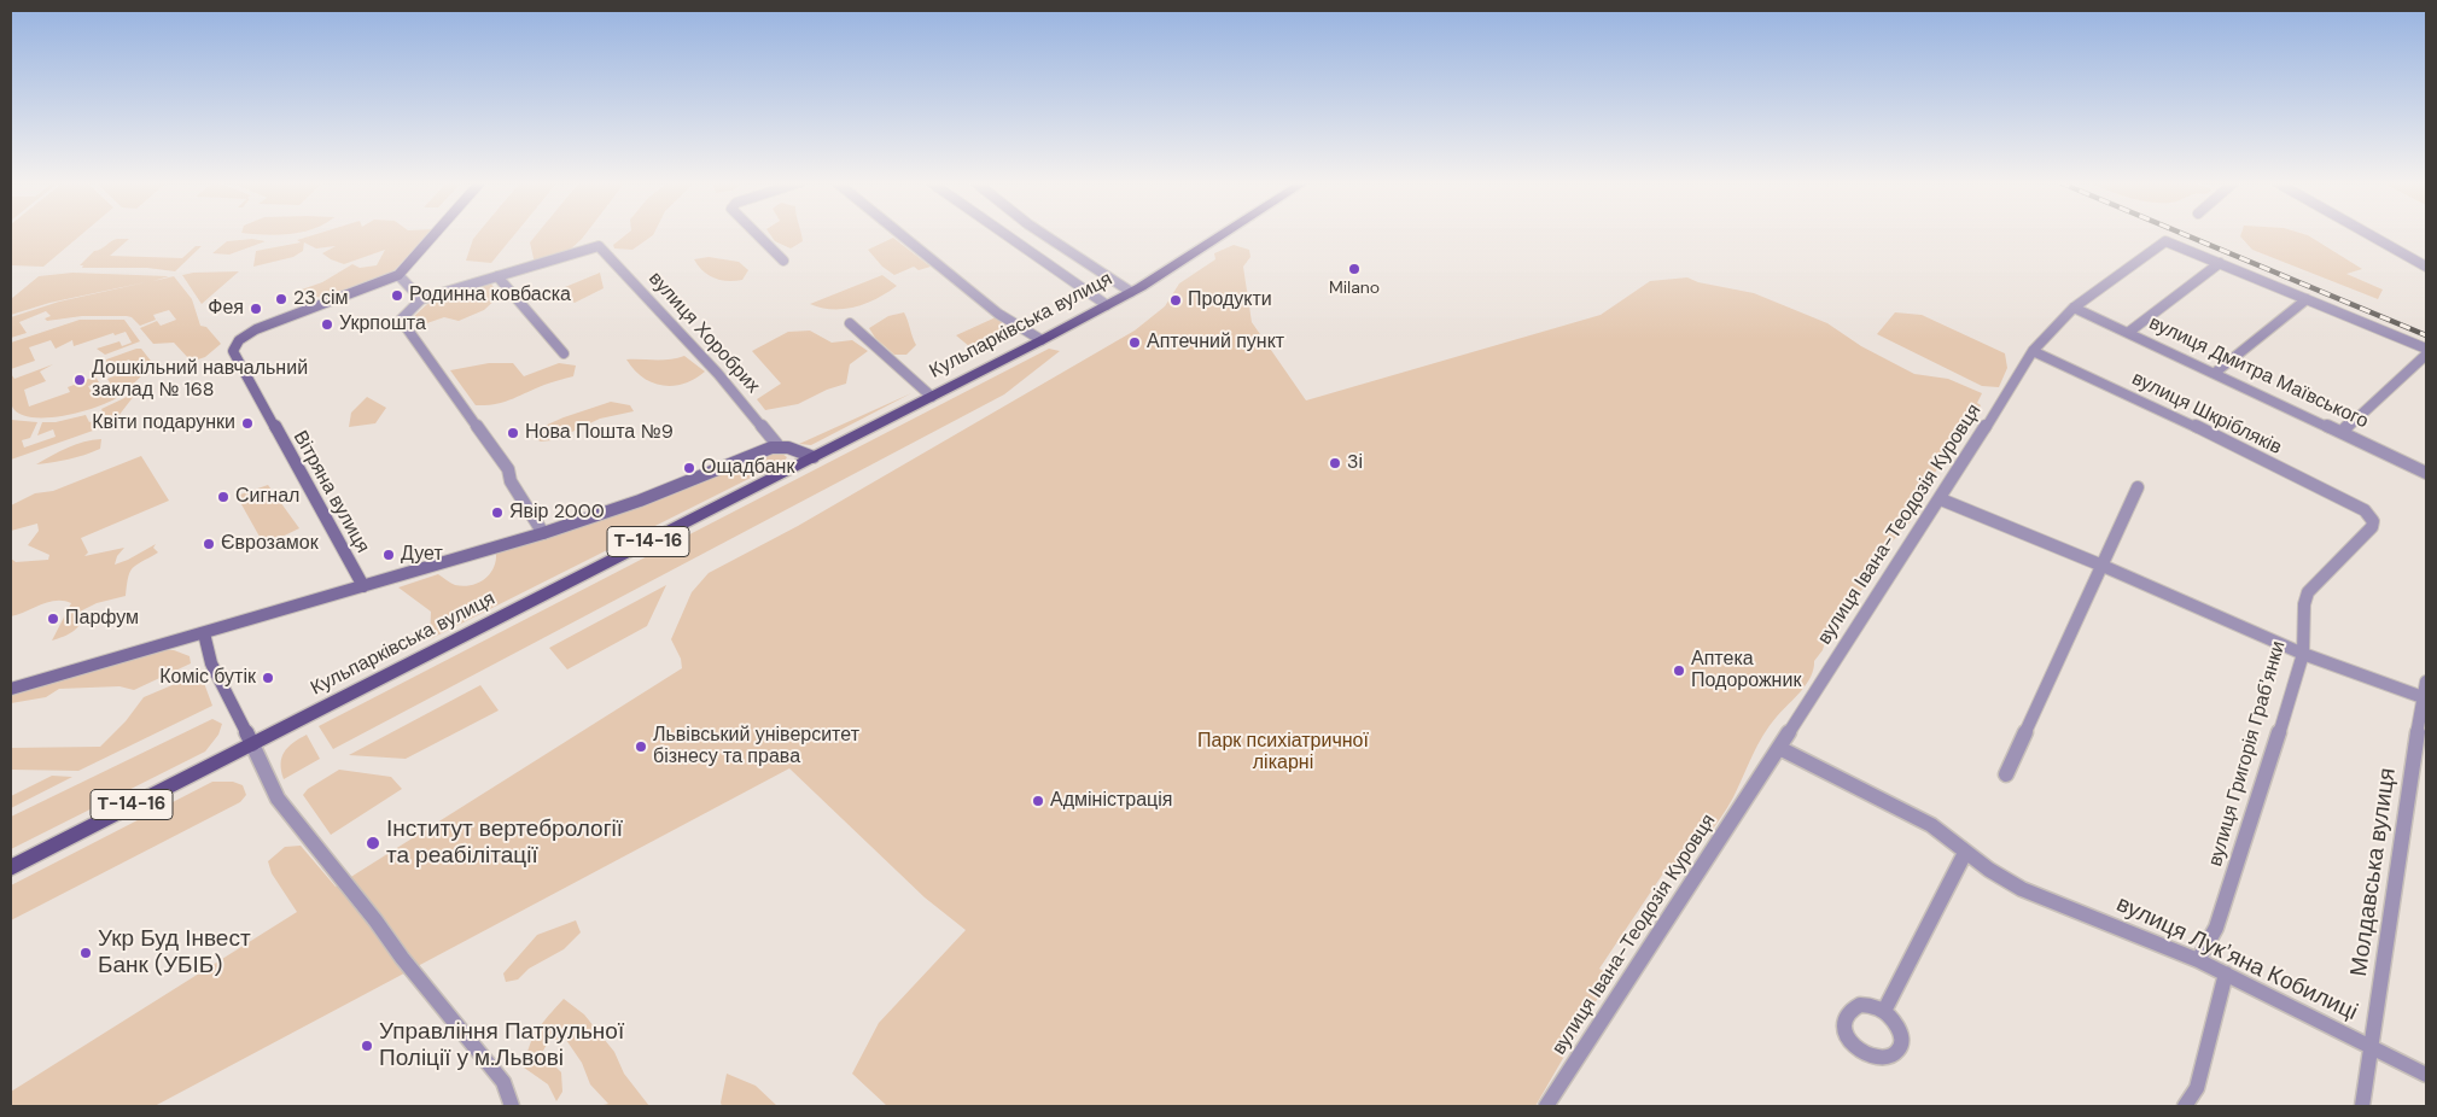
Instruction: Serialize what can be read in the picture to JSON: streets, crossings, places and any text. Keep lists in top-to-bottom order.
{
  "streets": {
    "main road": ["Кульпарківська вулиця", "Т-14-16"],
    "street": [
      "вулиця Хоробрих",
      "вулиця Дмитра Маївського",
      "вулиця Шкрібляків",
      "Вітряна вулиця",
      "вулиця Івана-Теодозія Куровця",
      "вулиця Григорія Грабʼянки",
      "Молдавська вулиця",
      "вулиця Лукʼяна Кобилиці"
    ]
  },
  "crossings": [
    ["вулиця Дмитра Маївського", "вулиця Івана-Теодозія Куровця"],
    ["вулиця Шкрібляків", "вулиця Івана-Теодозія Куровця"],
    ["вулиця Шкрібляків", "вулиця Григорія Грабʼянки"],
    ["вулиця Івана-Теодозія Куровця", "вулиця Лукʼяна Кобилиці"],
    ["вулиця Григорія Грабʼянки", "вулиця Лукʼяна Кобилиці"],
    ["Молдавська вулиця", "вулиця Лукʼяна Кобилиці"]
  ],
  "parks": ["Парк психіатричної лікарні"],
  "places": [
    "Milano",
    "Родинна ковбаска",
    "23 сім",
    "Продукти",
    "Фея",
    "Укрпошта",
    "Аптечний пункт",
    "Дошкільний навчальний заклад № 168",
    "Квіти подарунки",
    "Нова Пошта №9",
    "3і",
    "Ощадбанк",
    "Сигнал",
    "Явір 2000",
    "Єврозамок",
    "Дует",
    "Парфум",
    "Аптека Подорожник",
    "Коміс бутік",
    "Львівський університет бізнесу та права",
    "Адміністрація",
    "Інститут вертебрології та реабілітації",
    "Укр Буд Інвест Банк (УБІБ)",
    "Управління Патрульної Поліції у м.Львові"
  ]
}
